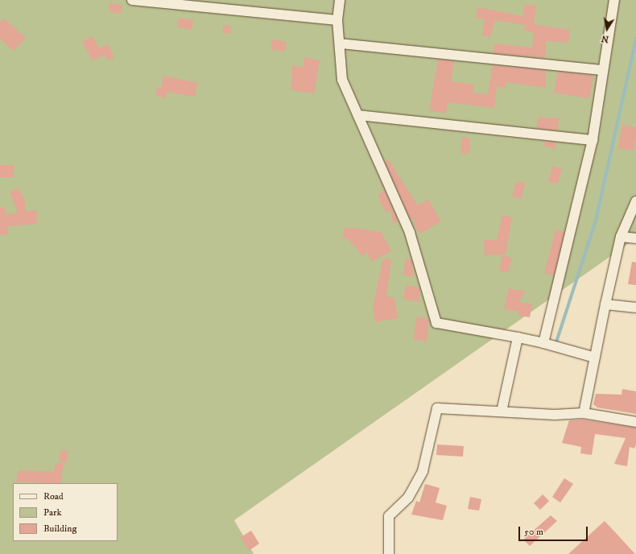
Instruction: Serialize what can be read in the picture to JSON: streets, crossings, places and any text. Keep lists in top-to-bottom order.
{
  "legend": ["Road", "Park", "Building"],
  "scale_bar": "50 m",
  "north": "bottom"
}
